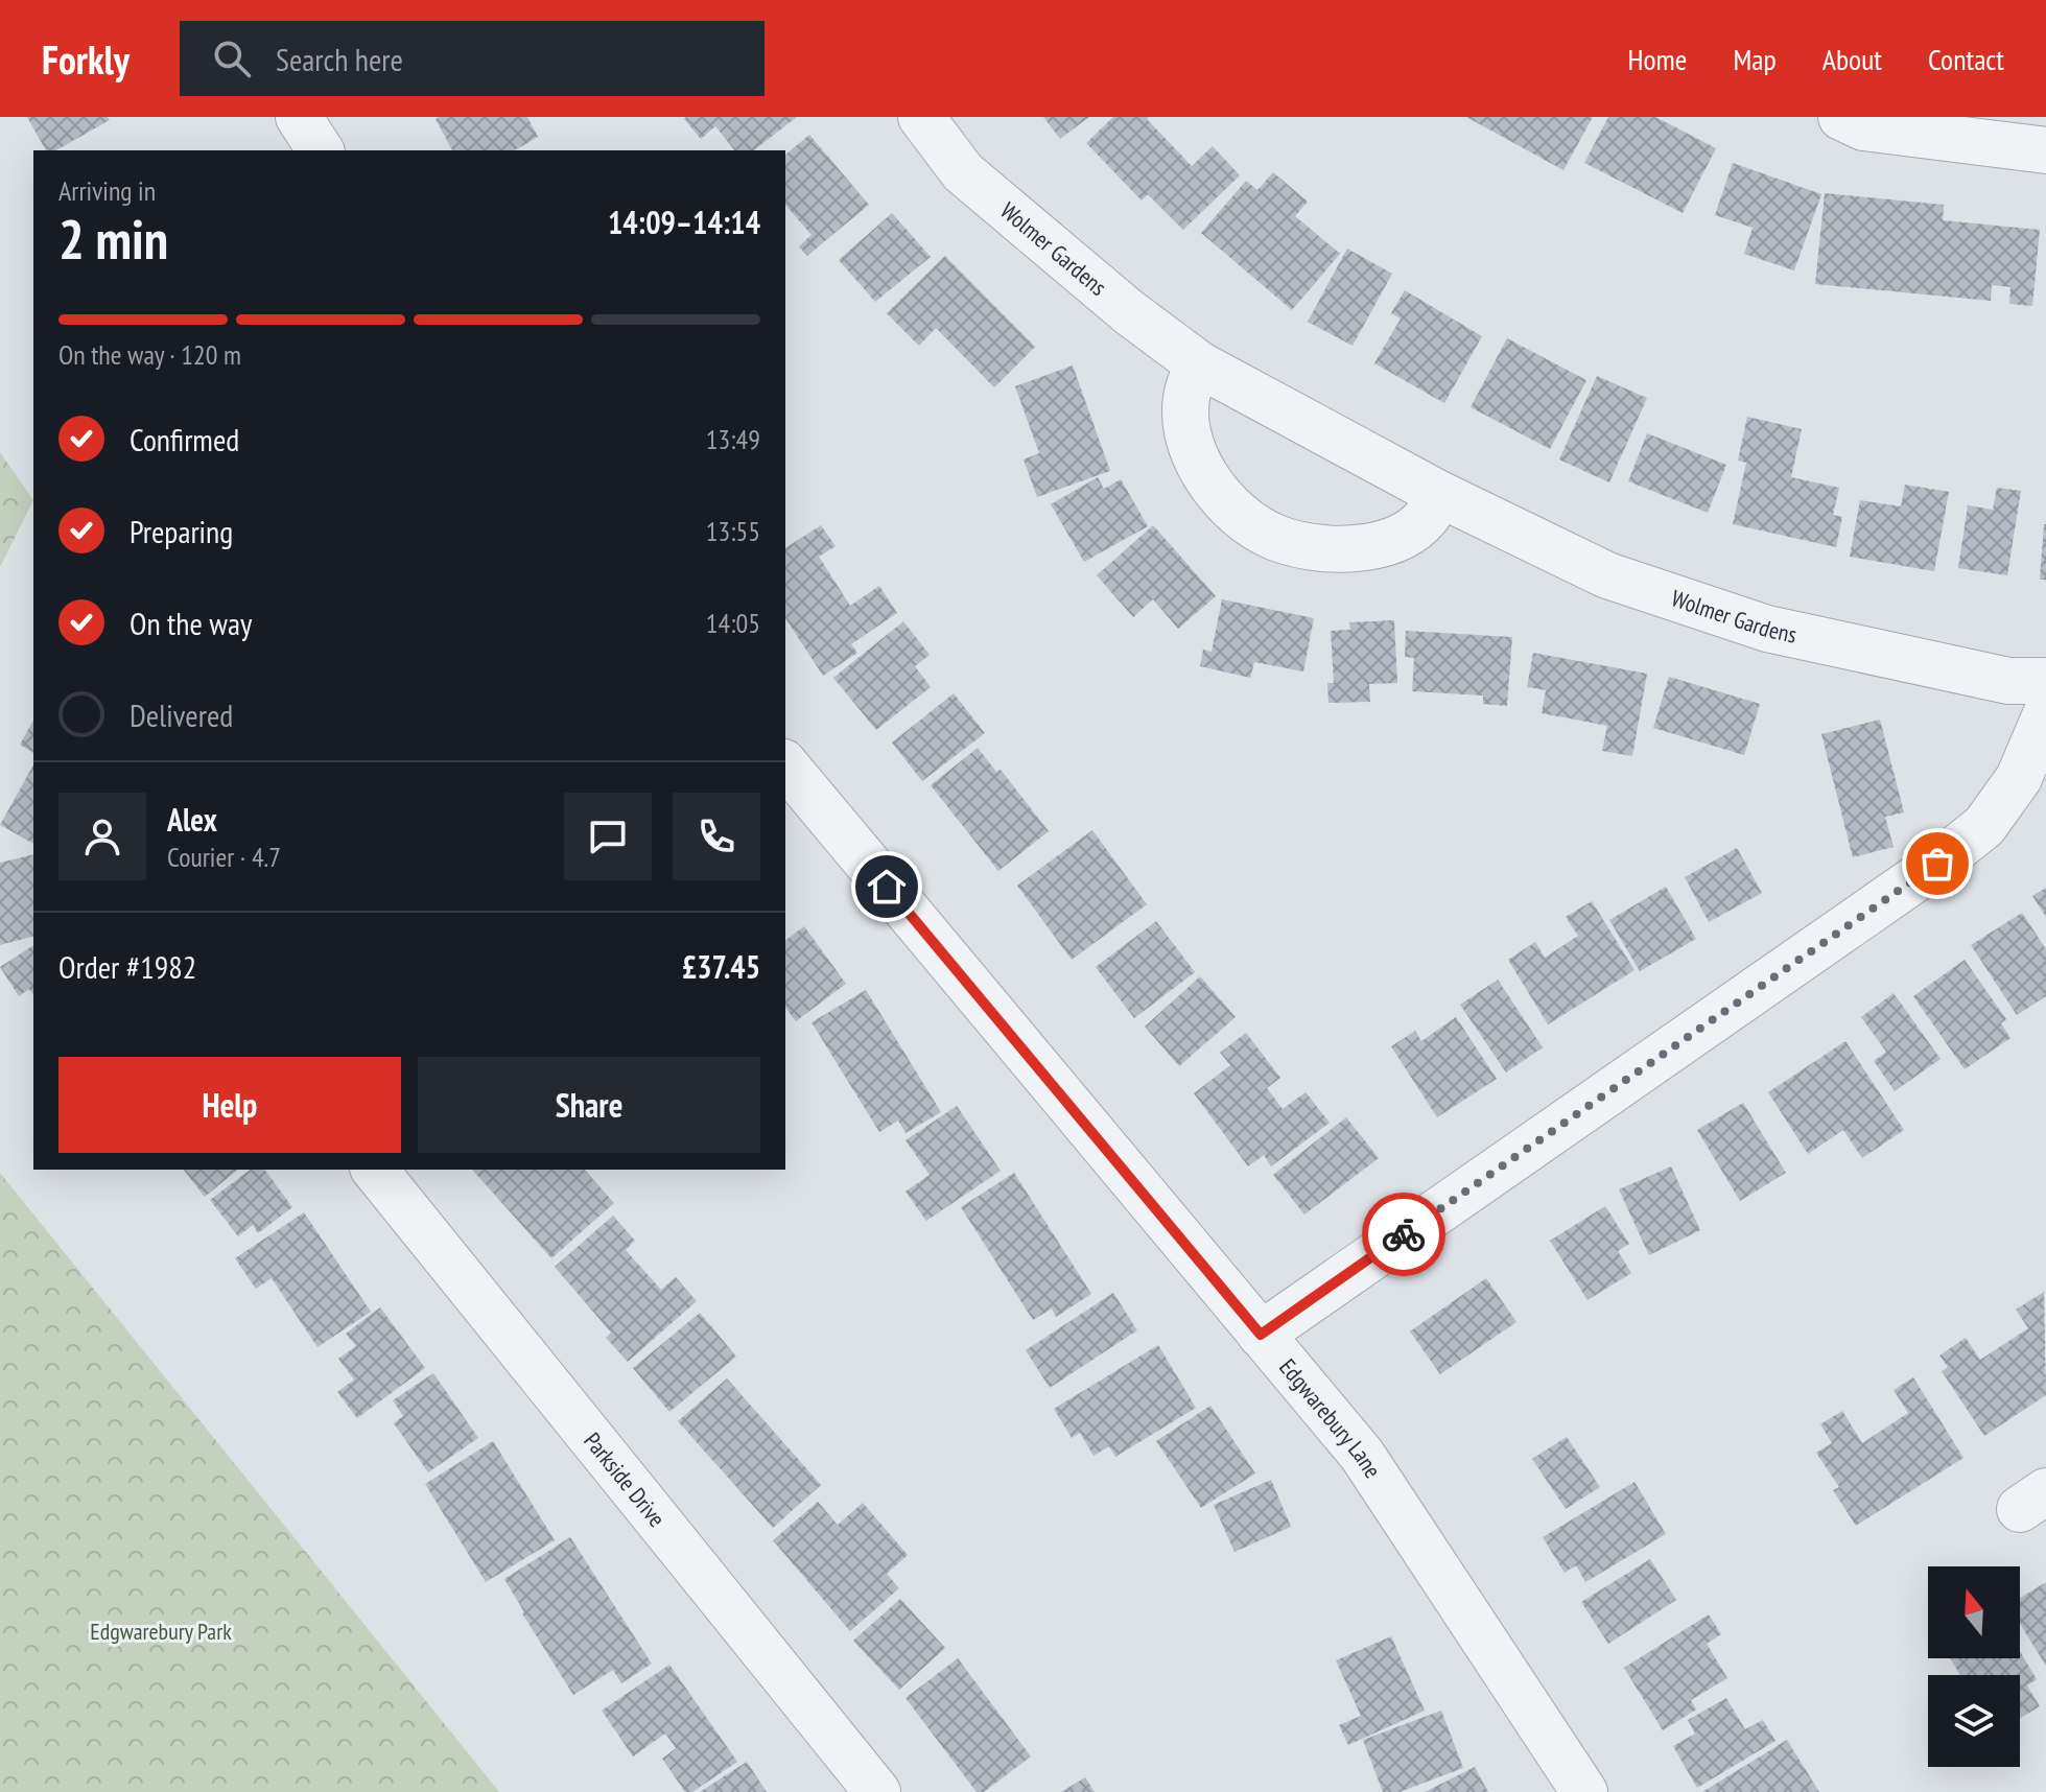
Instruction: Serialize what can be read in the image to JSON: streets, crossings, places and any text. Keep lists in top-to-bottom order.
{
  "streets": {
    "street": ["Wolmer Gardens", "Edgwarebury Lane", "Parkside Drive"]
  },
  "parks": ["Edgwarebury Park"],
  "north": "top",
  "page": {
    "header": "Forkly",
    "search": "Search here",
    "nav": [
      "Home",
      "Map",
      "About",
      "Contact"
    ],
    "heading": ["2 min", "Arriving in", "14:09–14:14"],
    "panel": [
      "Alex",
      "Courier · 4.7",
      "Order #1982",
      "£37.45"
    ],
    "bar": "On the way · 120 m",
    "list": [
      ["Confirmed", "13:49"],
      ["Preparing", "13:55"],
      ["On the way", "14:05"],
      "Delivered"
    ],
    "buttons": ["Help", "Share"]
  }
}
